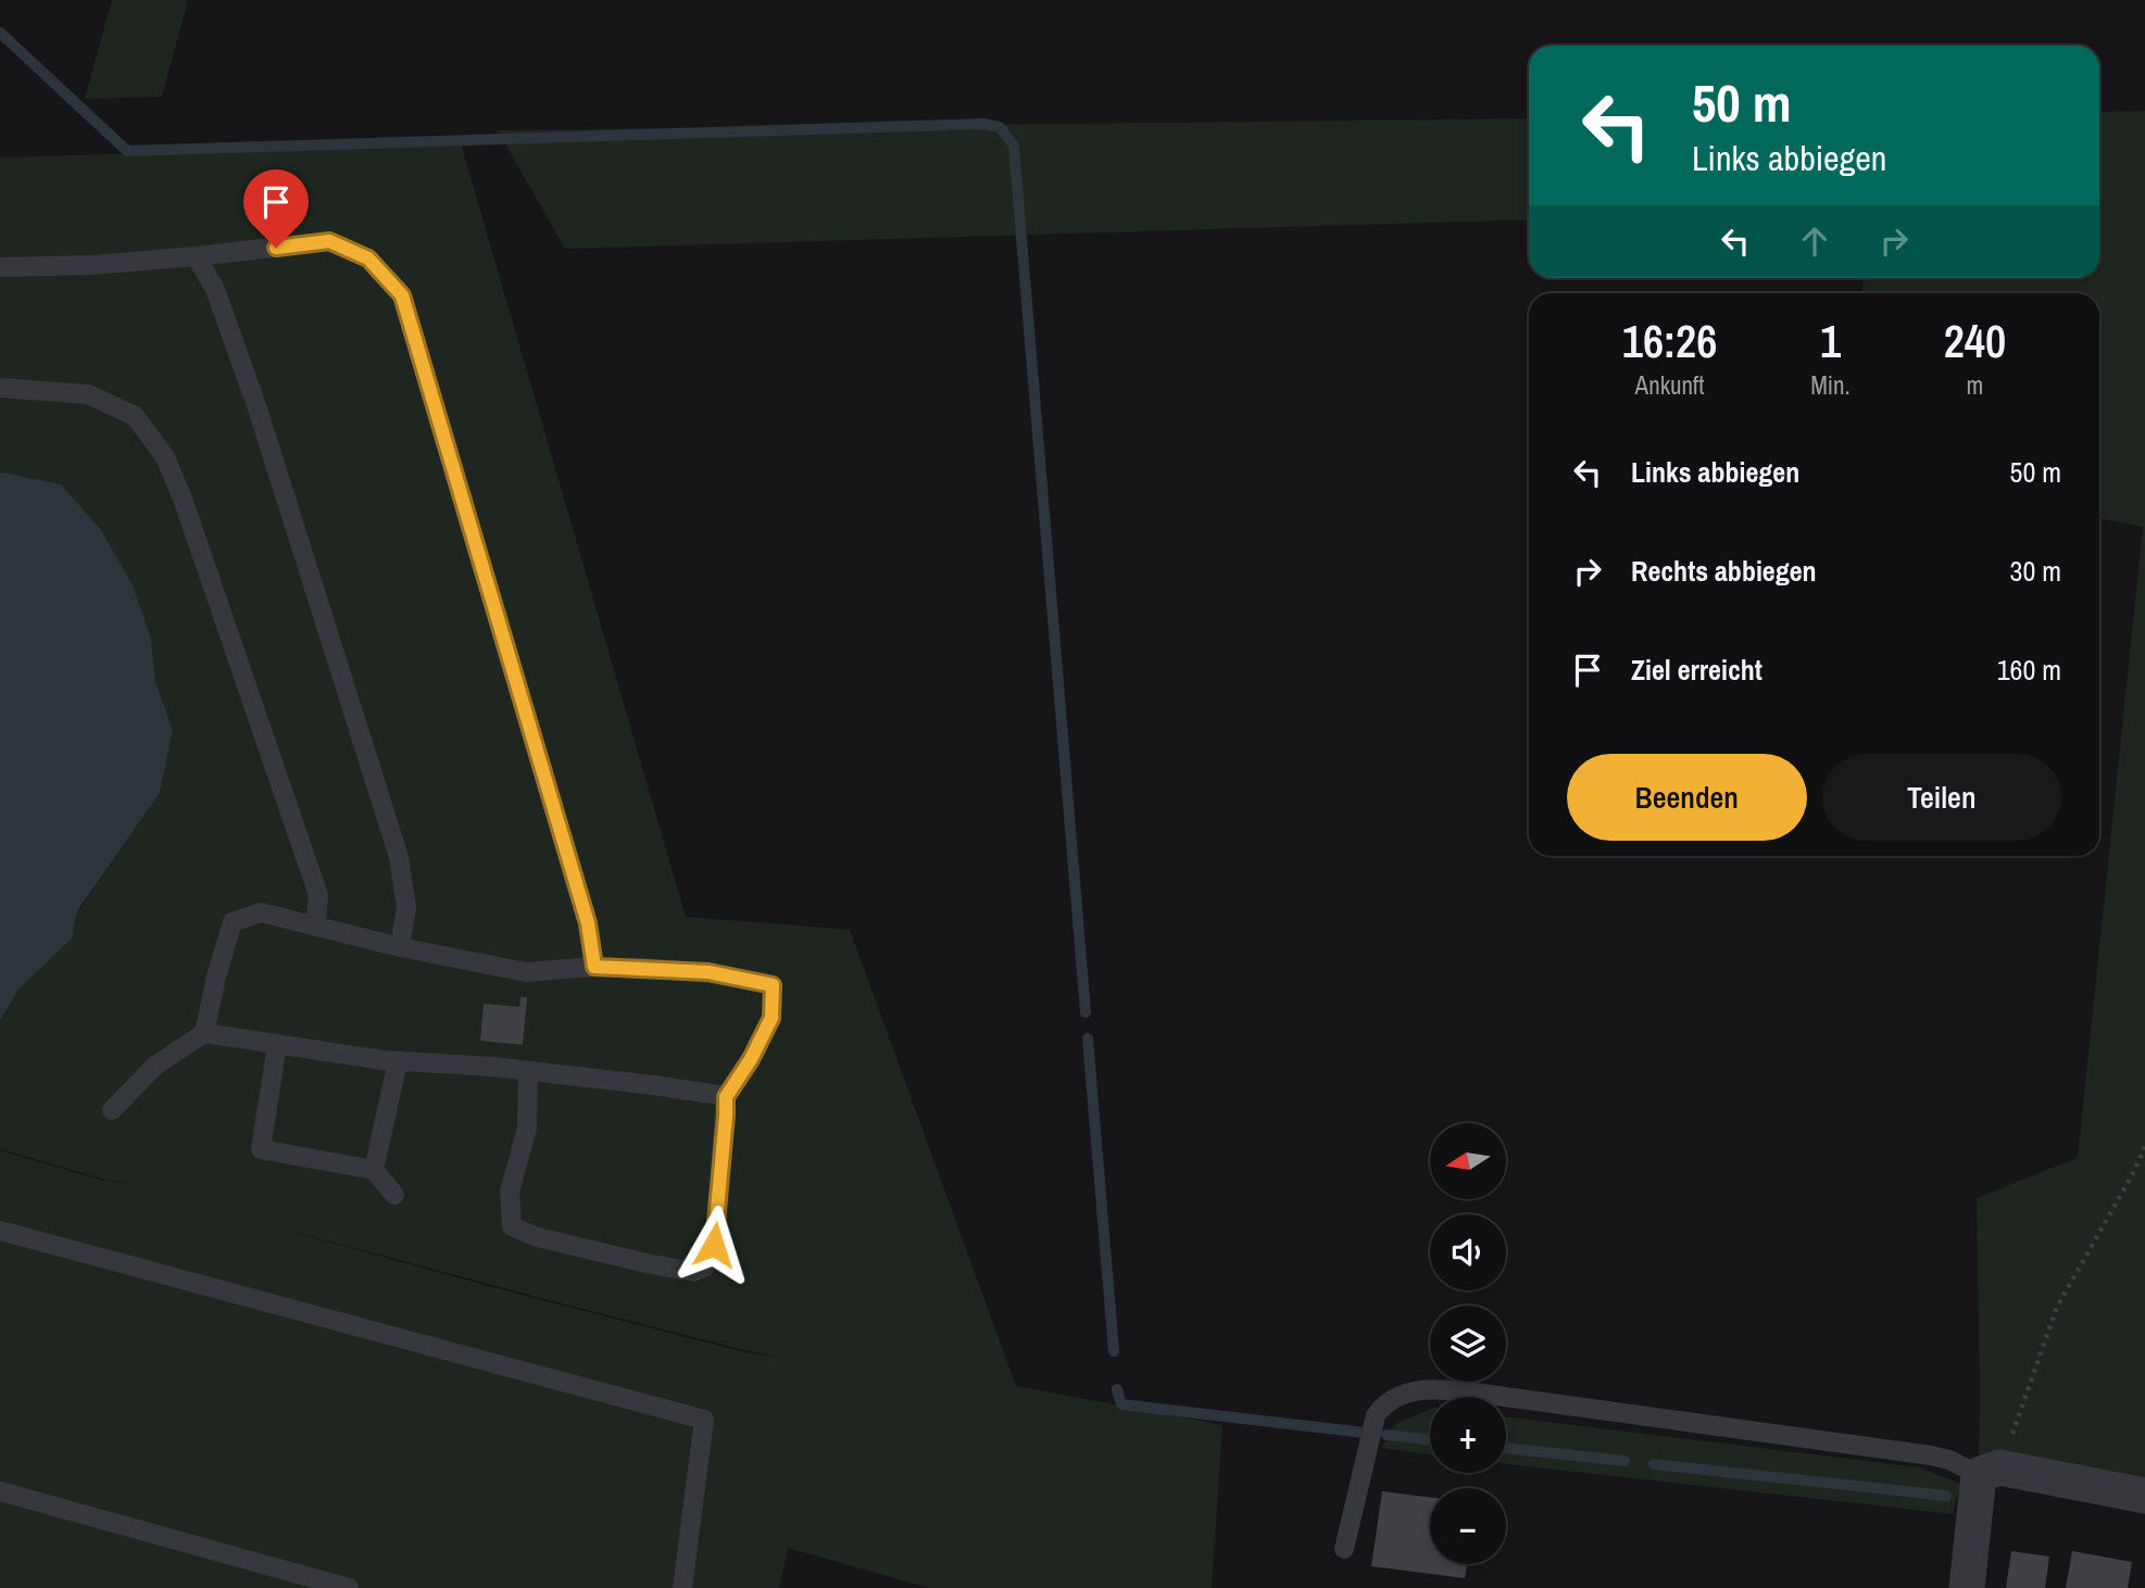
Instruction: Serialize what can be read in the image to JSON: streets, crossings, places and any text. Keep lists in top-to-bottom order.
{
  "north": "left",
  "page": {
    "turn": ["50 m", "Links abbiegen"],
    "eta": [
      "16:26",
      "Ankunft",
      "1",
      "Min.",
      "240",
      "m"
    ],
    "list": [
      {
        "name": "Links abbiegen",
        "value": "50 m"
      },
      {
        "name": "Rechts abbiegen",
        "value": "30 m"
      },
      {
        "name": "Ziel erreicht",
        "value": "160 m"
      }
    ],
    "buttons": ["Beenden", "Teilen"],
    "map_buttons": ["+", "−"]
  }
}
